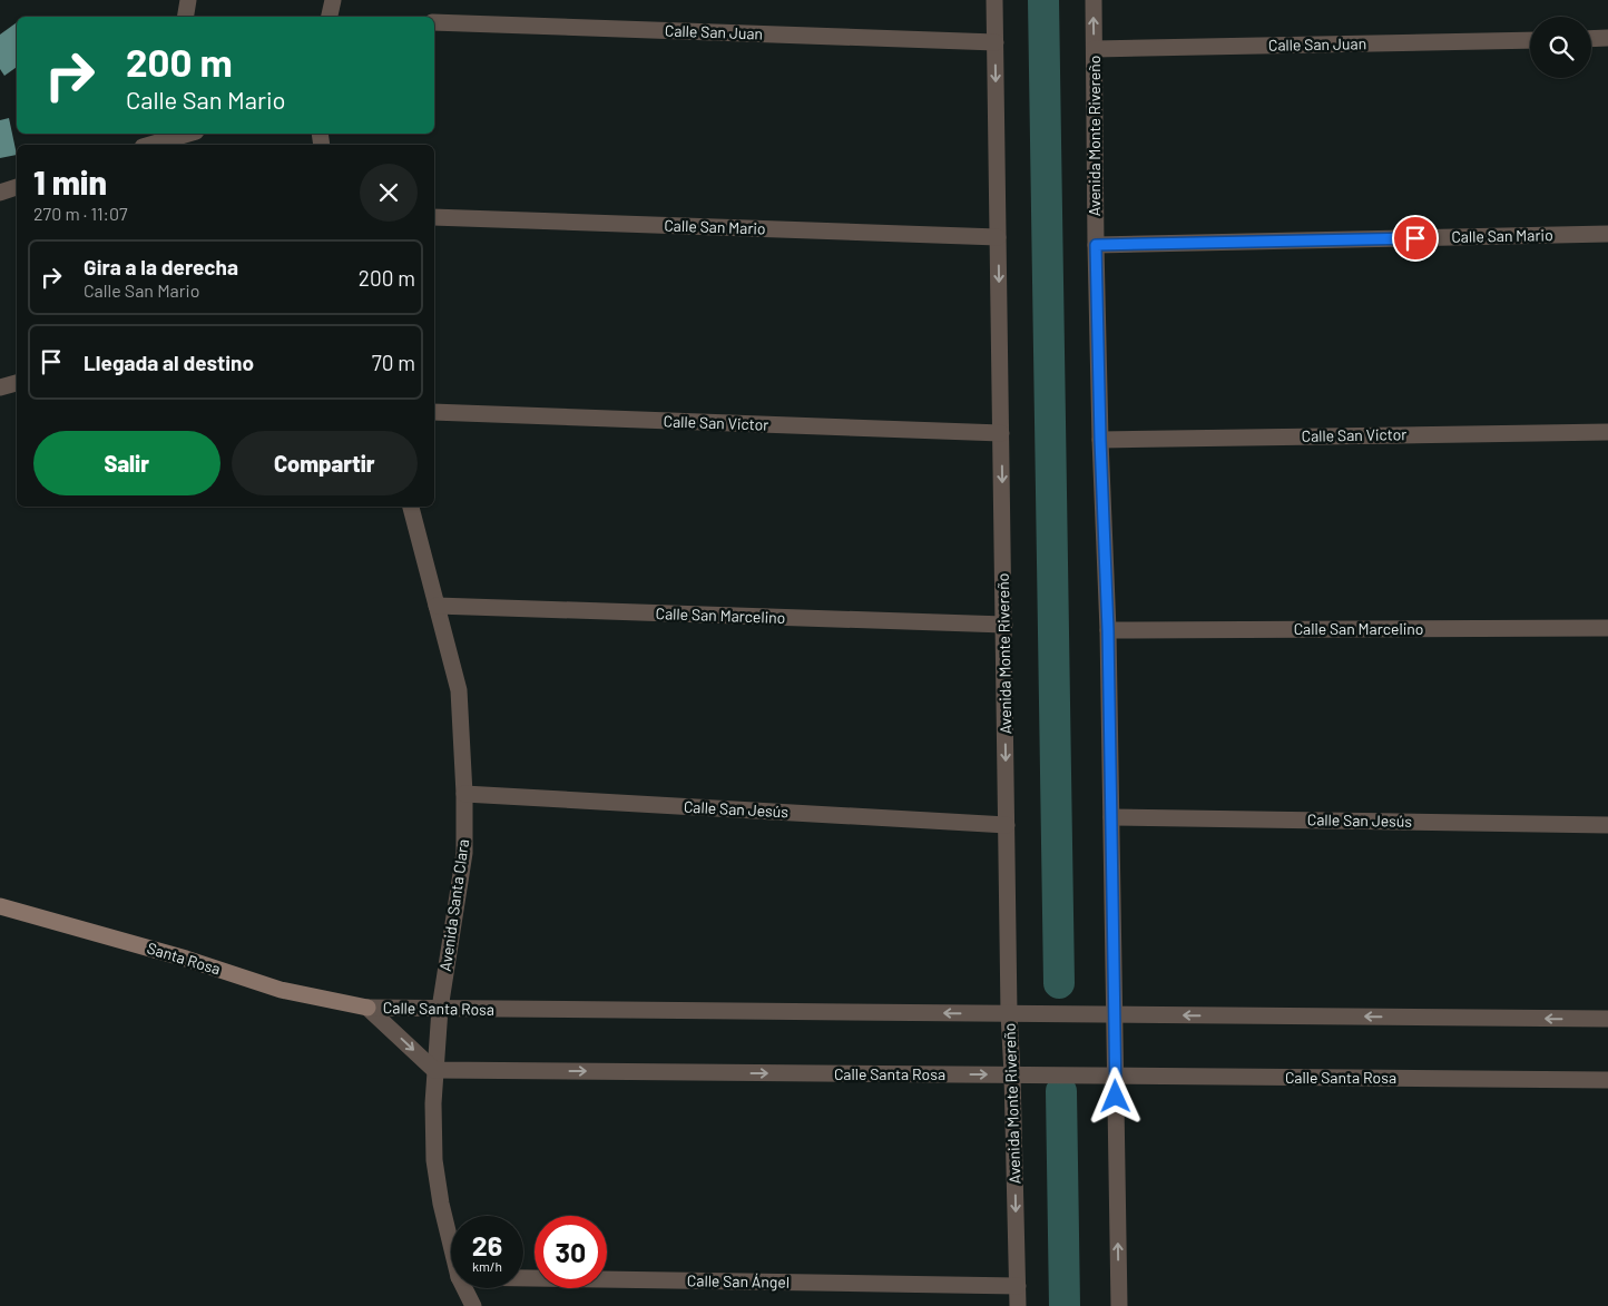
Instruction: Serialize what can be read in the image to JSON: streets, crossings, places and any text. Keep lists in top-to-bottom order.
{
  "streets": {
    "main road": ["Santa Rosa"],
    "street": [
      "Calle San Juan",
      "Avenida Monte Rivereño",
      "Calle San Mario",
      "Calle San Victor",
      "Calle San Marcelino",
      "Calle San Jesús",
      "Avenida Santa Clara",
      "Calle Santa Rosa",
      "Calle San Ángel"
    ]
  },
  "crossings": [
    ["Calle San Juan", "Avenida Monte Rivereño"],
    ["Avenida Monte Rivereño", "Calle San Mario"],
    ["Avenida Monte Rivereño", "Calle San Victor"],
    ["Avenida Monte Rivereño", "Calle San Marcelino"],
    ["Avenida Monte Rivereño", "Calle San Jesús"],
    ["Avenida Monte Rivereño", "Calle Santa Rosa"],
    ["Avenida Monte Rivereño", "Calle San Ángel"],
    ["Calle San Marcelino", "Avenida Santa Clara"],
    ["Calle San Jesús", "Avenida Santa Clara"],
    ["Avenida Santa Clara", "Calle Santa Rosa"],
    ["Santa Rosa", "Calle Santa Rosa"]
  ],
  "page": {
    "turn": ["200 m", "Calle San Mario"],
    "heading": ["1 min", "270 m · 11:07"],
    "list": [
      {
        "name": "Gira a la derecha",
        "note": "Calle San Mario",
        "value": "200 m"
      },
      {
        "name": "Llegada al destino",
        "value": "70 m"
      }
    ],
    "buttons": ["Salir", "Compartir"],
    "speed": "26 km/h",
    "limit": "30"
  }
}
